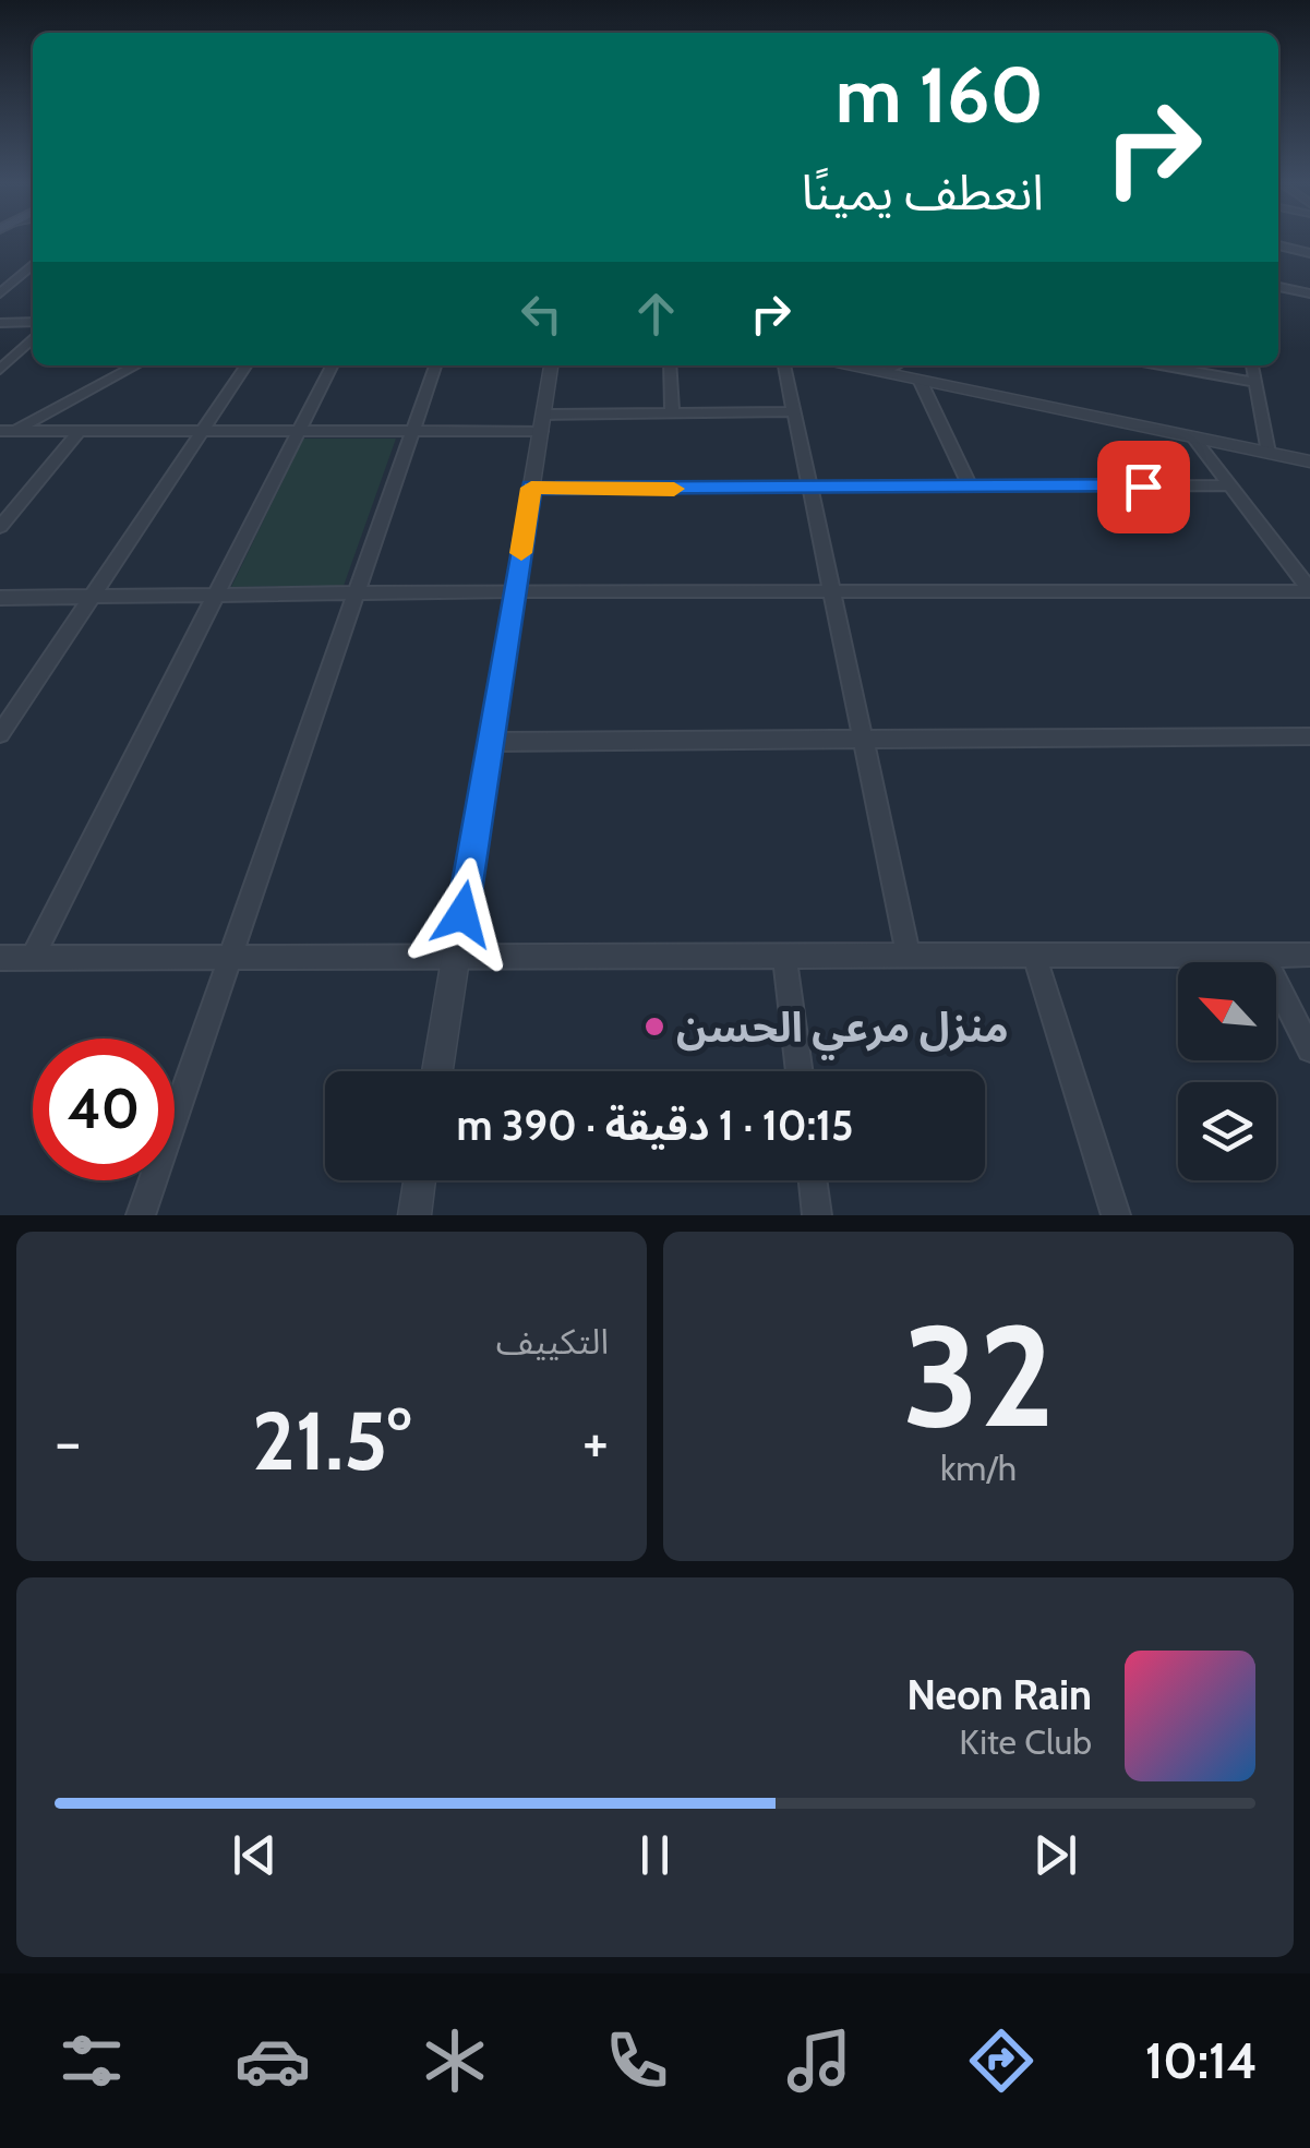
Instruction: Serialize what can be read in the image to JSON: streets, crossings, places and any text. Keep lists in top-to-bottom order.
{
  "places": ["منزل مرعي الحسن"],
  "north": "top left",
  "page": {
    "turn": ["160 m", "انعطف يمينًا"],
    "limit": "40",
    "trip": "10:15 · 1 دقيقة · 390 m",
    "tile": [
      ["32", "km/h"],
      "التكييف"
    ],
    "heat": ["−", "21.5°", "+"],
    "song": ["Neon Rain", "Kite Club"],
    "tabs": "10:14"
  }
}
